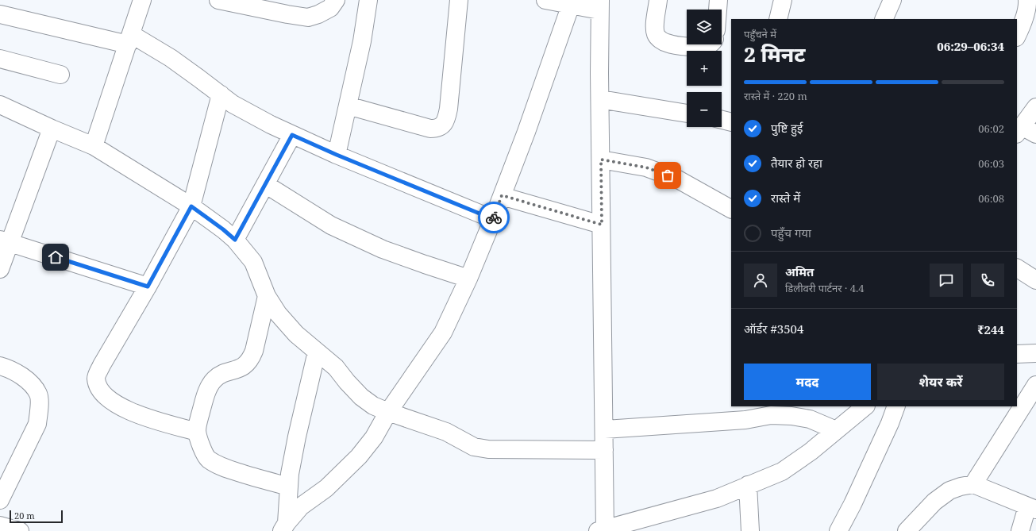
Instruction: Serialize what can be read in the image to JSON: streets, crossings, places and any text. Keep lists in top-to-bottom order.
{
  "scale_bar": "20 m",
  "page": {
    "map_buttons": ["+", "−"],
    "heading": ["2 मिनट", "पहुँचने में", "06:29–06:34"],
    "panel": [
      "अमित",
      "डिलीवरी पार्टनर · 4.4",
      "ऑर्डर #3504",
      "₹244"
    ],
    "bar": "रास्ते में · 220 m",
    "list": [
      ["पुष्टि हुई", "06:02"],
      ["तैयार हो रहा", "06:03"],
      ["रास्ते में", "06:08"],
      "पहुँच गया"
    ],
    "buttons": ["मदद", "शेयर करें"],
    "scale": "20 m"
  }
}
